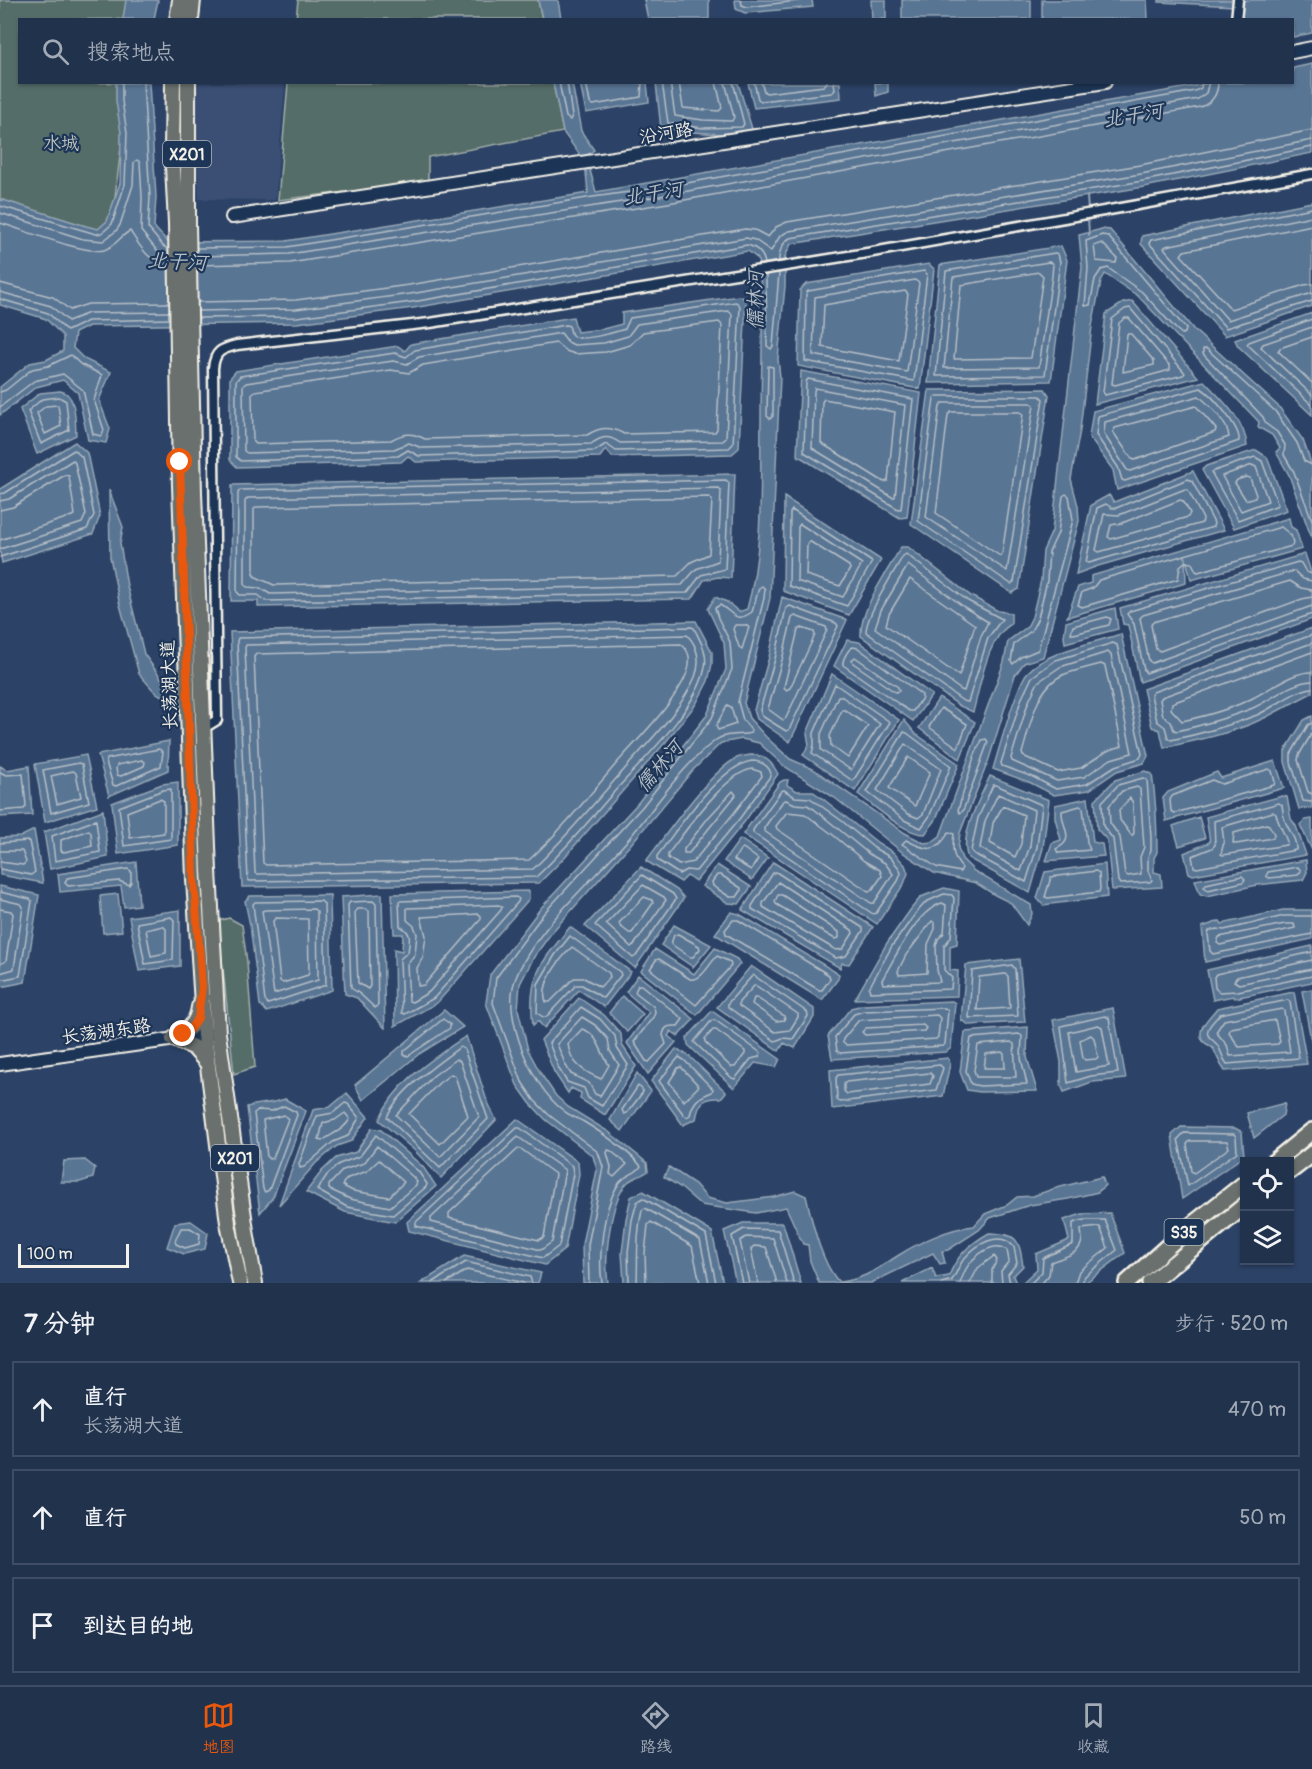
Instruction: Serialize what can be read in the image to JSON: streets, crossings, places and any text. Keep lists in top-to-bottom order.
{
  "streets": {
    "highway": ["S35"],
    "main road": ["X201", "长荡湖大道"],
    "street": ["沿河路", "长荡湖东路"]
  },
  "crossings": [
    ["长荡湖大道", "长荡湖东路"]
  ],
  "water": ["北干河", "儒林河"],
  "parks": ["水城"],
  "scale_bar": "100 m",
  "page": {
    "search": "搜索地点",
    "scale": "100 m",
    "heading": ["7 分钟", "步行 · 520 m"],
    "list": [
      ["直行", "长荡湖大道", "470 m"],
      ["直行", "50 m"],
      "到达目的地"
    ],
    "nav": ["地图", "路线", "收藏"]
  }
}
